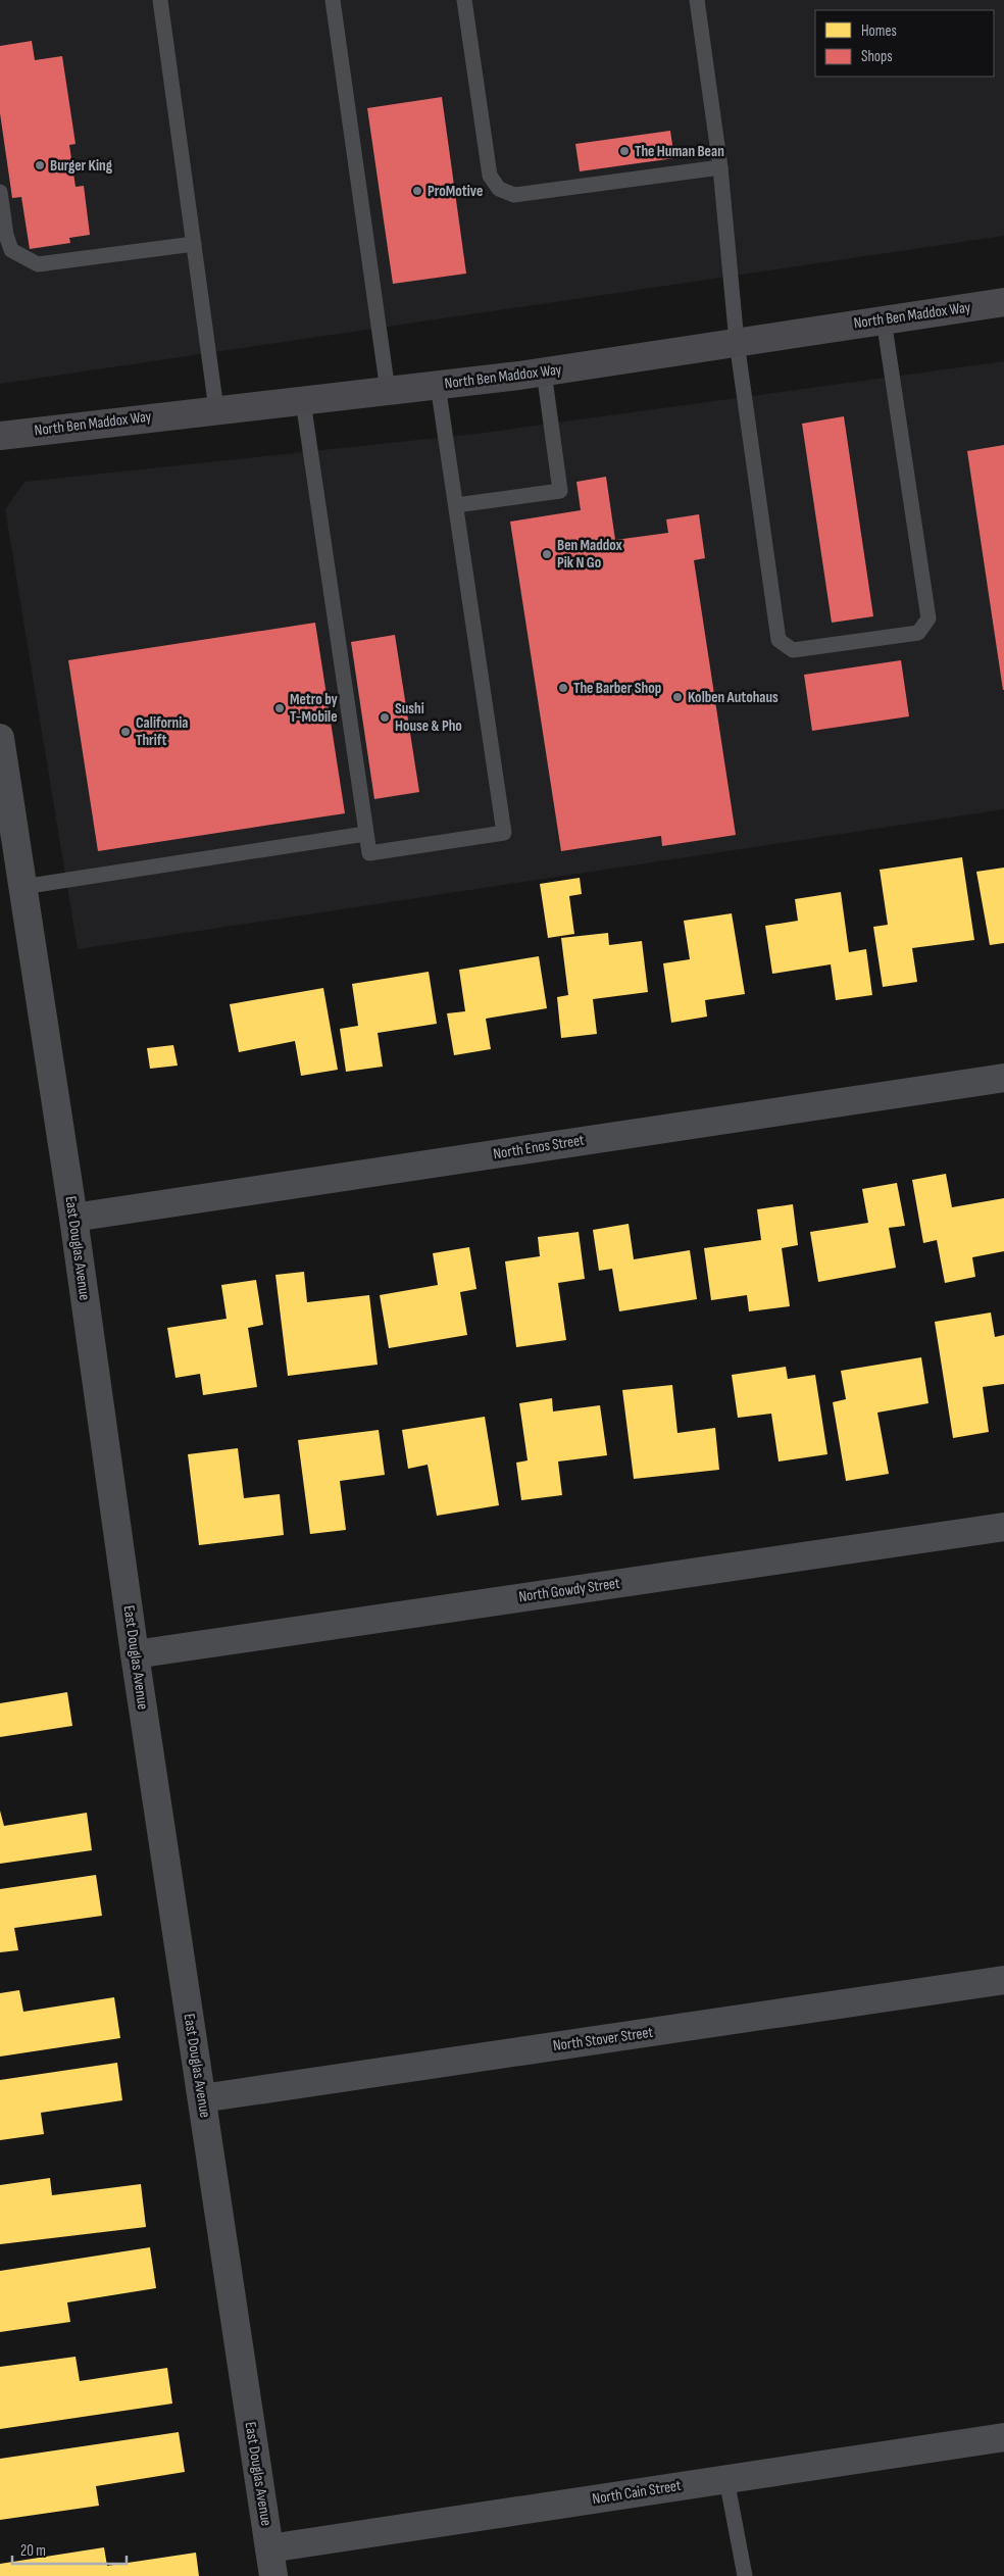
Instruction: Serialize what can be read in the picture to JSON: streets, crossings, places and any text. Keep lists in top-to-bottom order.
{
  "streets": {
    "main road": ["North Ben Maddox Way"],
    "street": [
      "North Enos Street",
      "East Douglas Avenue",
      "North Gowdy Street",
      "North Stover Street",
      "North Cain Street"
    ]
  },
  "crossings": [
    ["North Enos Street", "East Douglas Avenue"],
    ["East Douglas Avenue", "North Gowdy Street"],
    ["East Douglas Avenue", "North Stover Street"],
    ["East Douglas Avenue", "North Cain Street"]
  ],
  "places": [
    "The Human Bean",
    "Burger King",
    "ProMotive",
    "Ben Maddox Pik N Go",
    "The Barber Shop",
    "Kolben Autohaus",
    "Metro by T-Mobile",
    "Sushi House & Pho",
    "California Thrift"
  ],
  "legend": ["Homes", "Shops"],
  "scale_bar": "20 m"
}
